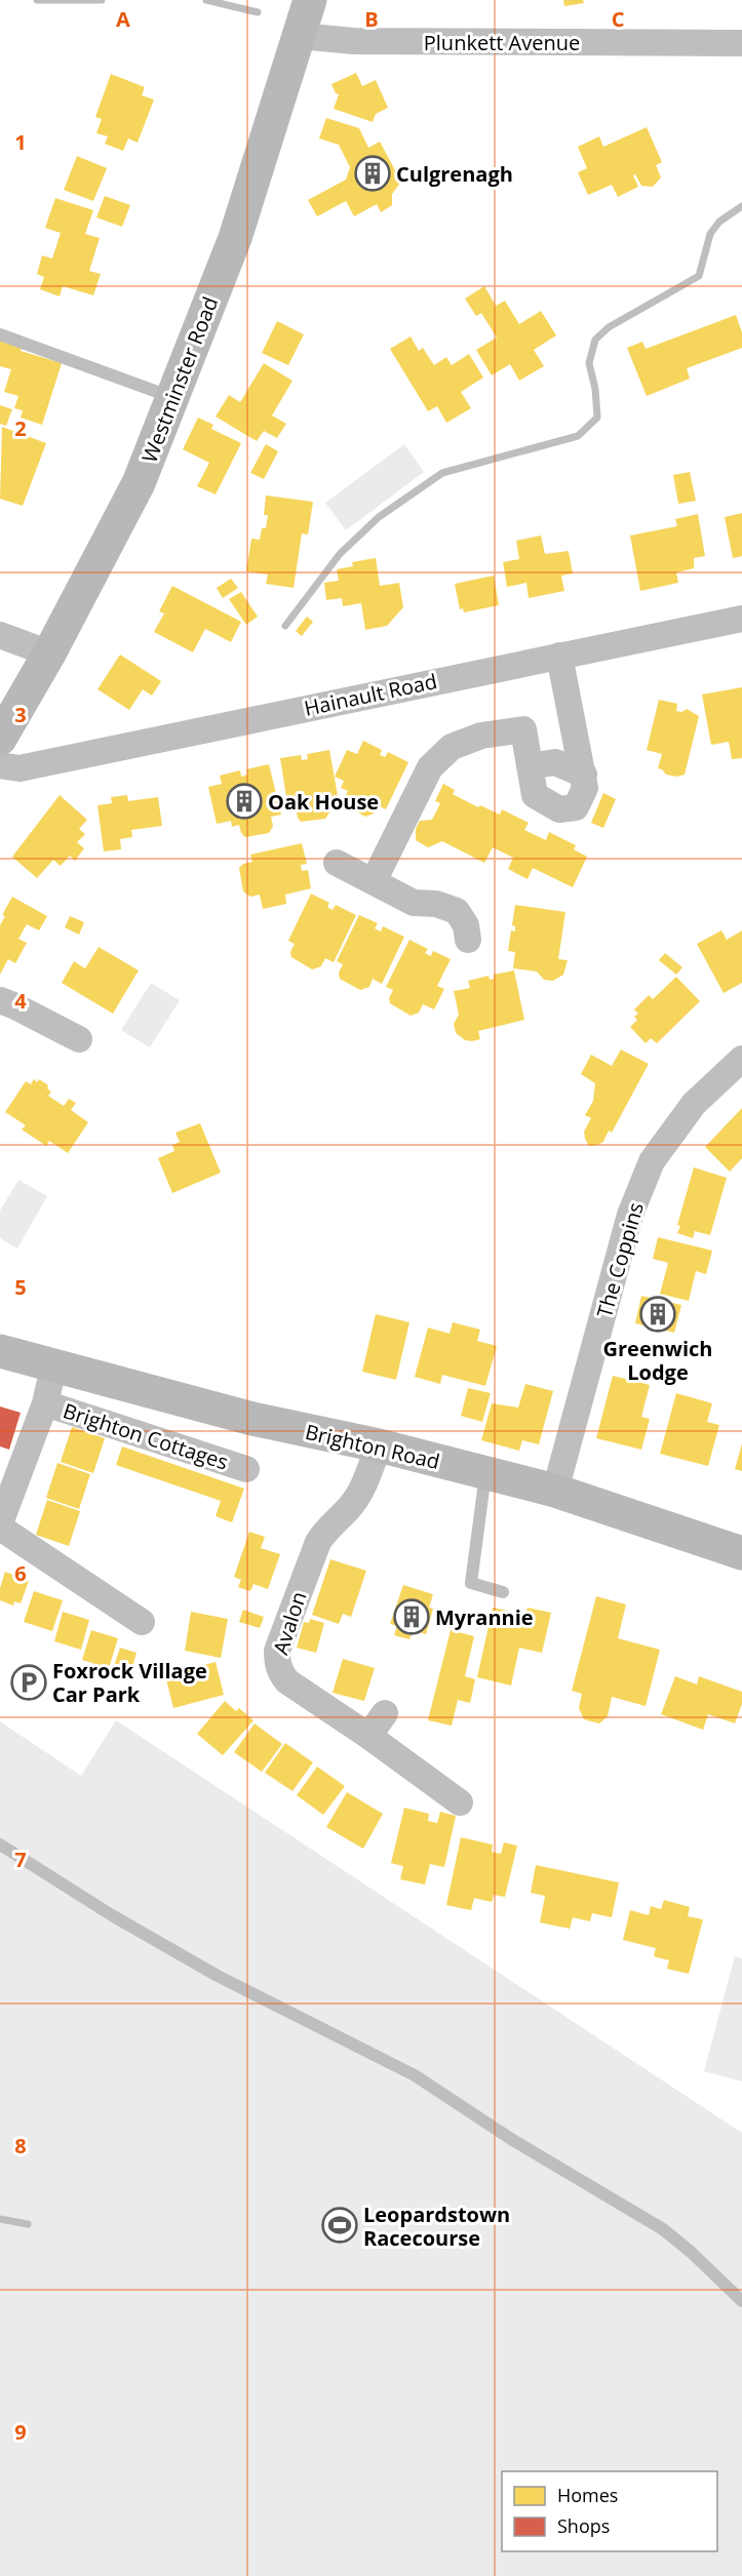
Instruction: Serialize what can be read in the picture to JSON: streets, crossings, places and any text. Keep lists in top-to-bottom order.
{
  "streets": {
    "street": [
      "Plunkett Avenue",
      "Westminster Road",
      "Hainault Road",
      "The Coppins",
      "Brighton Cottages",
      "Brighton Road",
      "Avalon"
    ]
  },
  "crossings": [
    ["Plunkett Avenue", "Westminster Road"],
    ["The Coppins", "Brighton Road"],
    ["Brighton Road", "Avalon"]
  ],
  "places": {
    "building": [
      "Culgrenagh",
      "Oak House",
      "Greenwich Lodge",
      "Myrannie"
    ],
    "parking": ["Foxrock Village Car Park"],
    "sports": ["Leopardstown Racecourse"]
  },
  "legend": ["Homes", "Shops"],
  "grid": {
    "columns": ["A", "B", "C"],
    "rows": [
      "1",
      "2",
      "3",
      "4",
      "5",
      "6",
      "7",
      "8",
      "9"
    ]
  }
}
